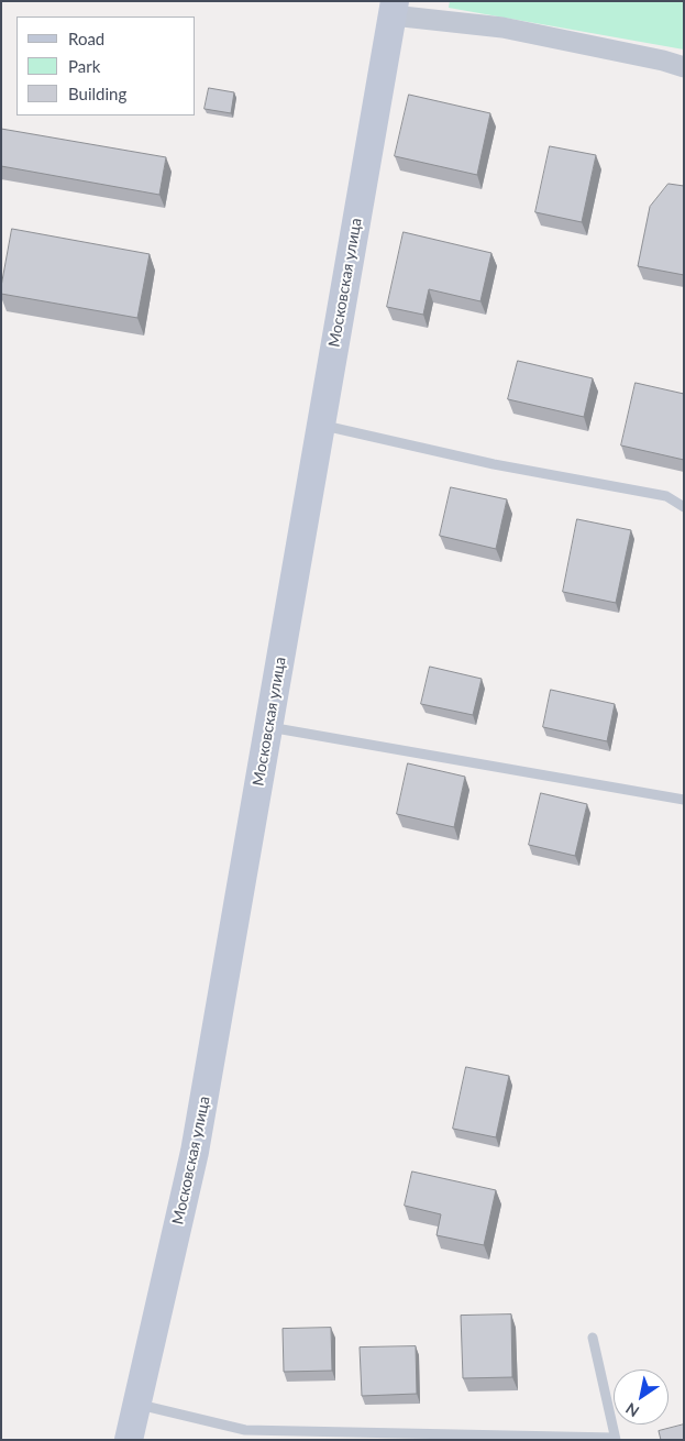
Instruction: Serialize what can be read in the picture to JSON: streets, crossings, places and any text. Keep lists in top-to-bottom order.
{
  "streets": {
    "street": ["Московская улица"]
  },
  "legend": ["Road", "Park", "Building"],
  "north": "bottom left"
}
